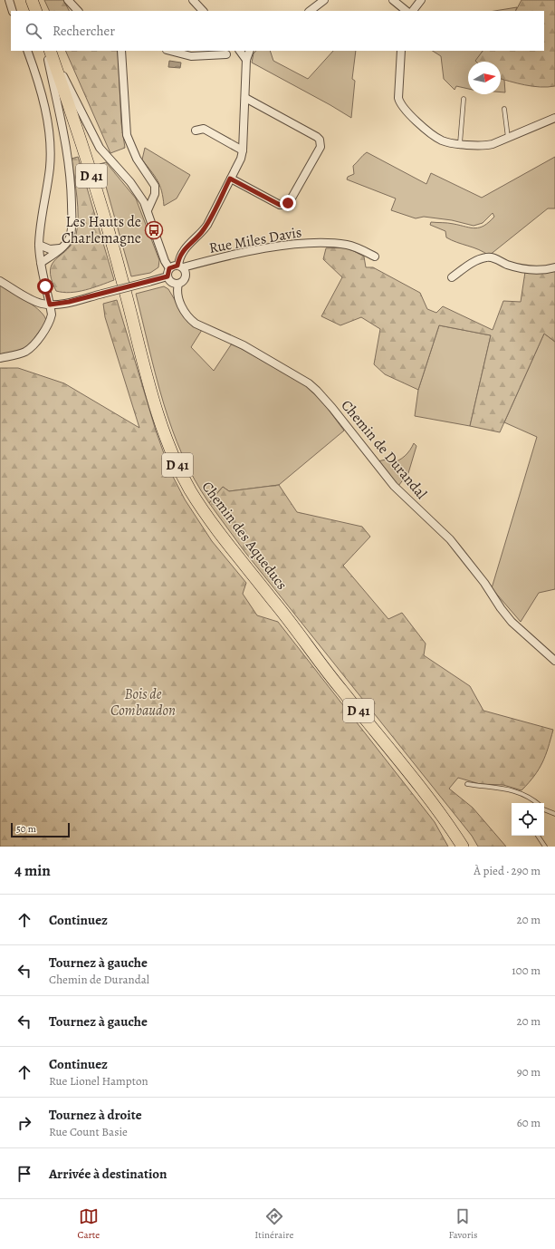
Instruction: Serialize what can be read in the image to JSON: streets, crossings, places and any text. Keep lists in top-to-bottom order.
{
  "streets": {
    "main road": ["D 41", "Chemin des Aqueducs"],
    "street": ["Rue Miles Davis", "Chemin de Durandal"]
  },
  "crossings": [
    ["Rue Miles Davis", "Chemin de Durandal"]
  ],
  "parks": ["Bois de Combaudon"],
  "places": {
    "bus stop": ["Les Hauts de Charlemagne"]
  },
  "scale_bar": "50 m",
  "north": "right",
  "page": {
    "search": "Rechercher",
    "scale": "50 m",
    "heading": ["4 min", "À pied · 290 m"],
    "list": [
      ["Continuez", "20 m"],
      ["Tournez à gauche", "Chemin de Durandal", "100 m"],
      ["Tournez à gauche", "20 m"],
      ["Continuez", "Rue Lionel Hampton", "90 m"],
      ["Tournez à droite", "Rue Count Basie", "60 m"],
      "Arrivée à destination"
    ],
    "nav": ["Carte", "Itinéraire", "Favoris"]
  }
}
